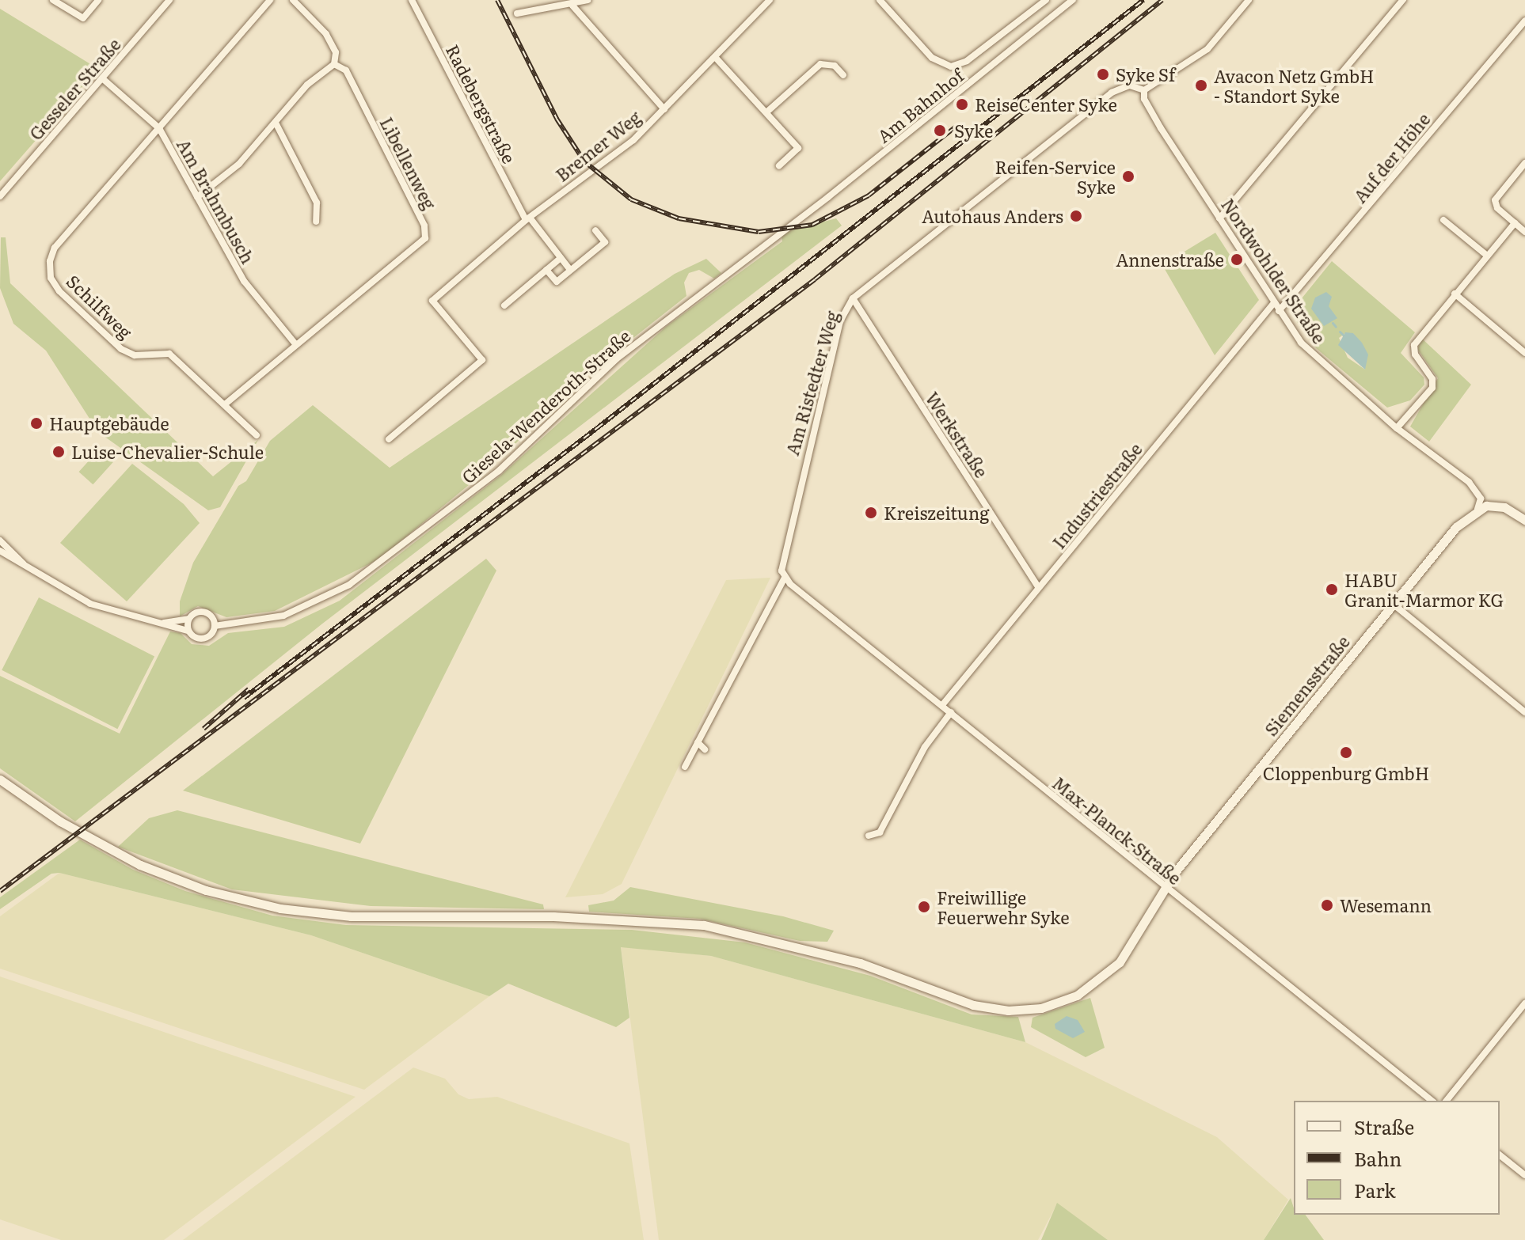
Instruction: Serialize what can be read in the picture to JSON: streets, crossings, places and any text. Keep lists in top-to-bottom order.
{
  "streets": {
    "main road": ["Siemensstraße"],
    "street": [
      "Gesseler Straße",
      "Radebergstraße",
      "Am Bahnhof",
      "Bremer Weg",
      "Auf der Höhe",
      "Libellenweg",
      "Am Brahmbusch",
      "Nordwohlder Straße",
      "Schilfweg",
      "Am Ristedter Weg",
      "Giesela-Wenderoth-Straße",
      "Werkstraße",
      "Industriestraße",
      "Max-Planck-Straße"
    ]
  },
  "crossings": [
    ["Gesseler Straße", "Am Brahmbusch"],
    ["Radebergstraße", "Bremer Weg"],
    ["Am Bahnhof", "Giesela-Wenderoth-Straße"],
    ["Auf der Höhe", "Nordwohlder Straße"],
    ["Libellenweg", "Am Brahmbusch"],
    ["Am Brahmbusch", "Schilfweg"],
    ["Nordwohlder Straße", "Am Ristedter Weg"],
    ["Nordwohlder Straße", "Industriestraße"],
    ["Nordwohlder Straße", "Siemensstraße"],
    ["Am Ristedter Weg", "Werkstraße"],
    ["Am Ristedter Weg", "Max-Planck-Straße"],
    ["Werkstraße", "Industriestraße"],
    ["Industriestraße", "Max-Planck-Straße"],
    ["Siemensstraße", "Max-Planck-Straße"]
  ],
  "places": [
    "Syke Sf",
    "Avacon Netz GmbH - Standort Syke",
    "ReiseCenter Syke",
    "Syke",
    "Reifen-Service Syke",
    "Autohaus Anders",
    "Annenstraße",
    "Hauptgebäude",
    "Luise-Chevalier-Schule",
    "Kreiszeitung",
    "HABU Granit-Marmor KG",
    "Cloppenburg GmbH",
    "Wesemann",
    "Freiwillige Feuerwehr Syke"
  ],
  "legend": ["Straße", "Bahn", "Park"]
}
